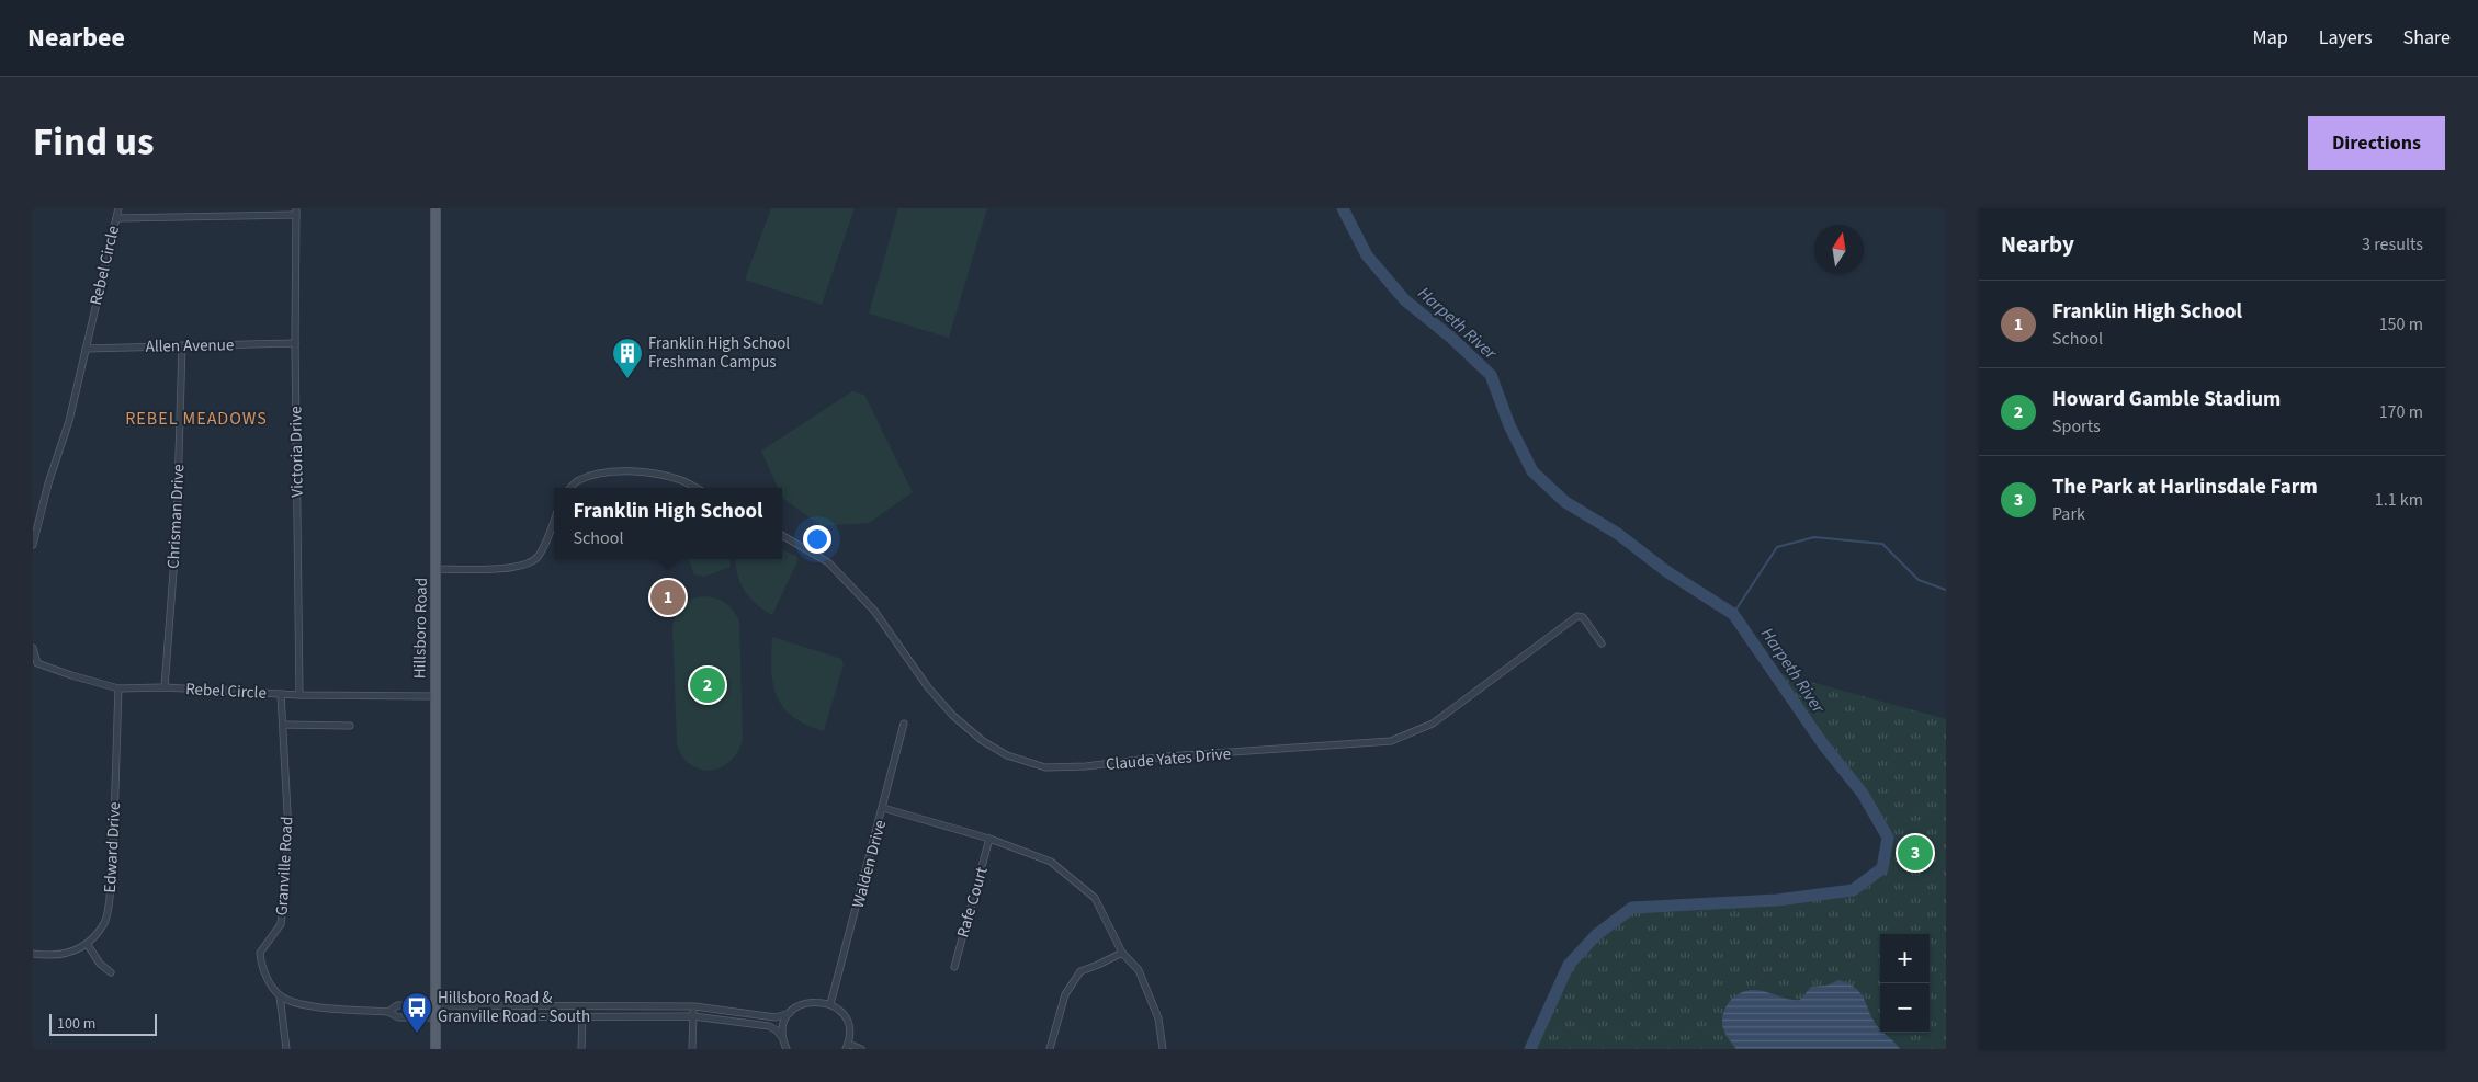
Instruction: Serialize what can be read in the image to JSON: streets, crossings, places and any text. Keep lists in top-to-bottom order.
{
  "streets": {
    "main road": ["Hillsboro Road"],
    "street": [
      "Rebel Circle",
      "Allen Avenue",
      "Victoria Drive",
      "Chrisman Drive",
      "Claude Yates Drive",
      "Edward Drive",
      "Walden Drive",
      "Granville Road",
      "Rafe Court"
    ]
  },
  "crossings": [
    ["Rebel Circle", "Allen Avenue"],
    ["Rebel Circle", "Victoria Drive"],
    ["Rebel Circle", "Chrisman Drive"],
    ["Rebel Circle", "Hillsboro Road"],
    ["Rebel Circle", "Edward Drive"],
    ["Rebel Circle", "Granville Road"],
    ["Allen Avenue", "Victoria Drive"],
    ["Allen Avenue", "Chrisman Drive"]
  ],
  "districts": ["REBEL MEADOWS"],
  "water": ["Harpeth River"],
  "places": {
    "building": ["Franklin High School Freshman Campus"],
    "bus stop": ["Hillsboro Road & Granville Road - South"]
  },
  "scale_bar": "100 m",
  "north": "top",
  "page": {
    "header": "Nearbee",
    "nav": ["Map", "Layers", "Share"],
    "title": "Find us",
    "buttons": "Directions",
    "heading": ["Nearby", "3 results"],
    "list": [
      {
        "mark": "1",
        "name": "Franklin High School",
        "note": "School",
        "value": "150 m"
      },
      {
        "mark": "2",
        "name": "Howard Gamble Stadium",
        "note": "Sports",
        "value": "170 m"
      },
      {
        "mark": "3",
        "name": "The Park at Harlinsdale Farm",
        "note": "Park",
        "value": "1.1 km"
      }
    ],
    "popup": ["Franklin High School", "School"],
    "pins": ["1", "2", "3"],
    "map_buttons": ["+", "−"],
    "scale": "100 m"
  }
}
